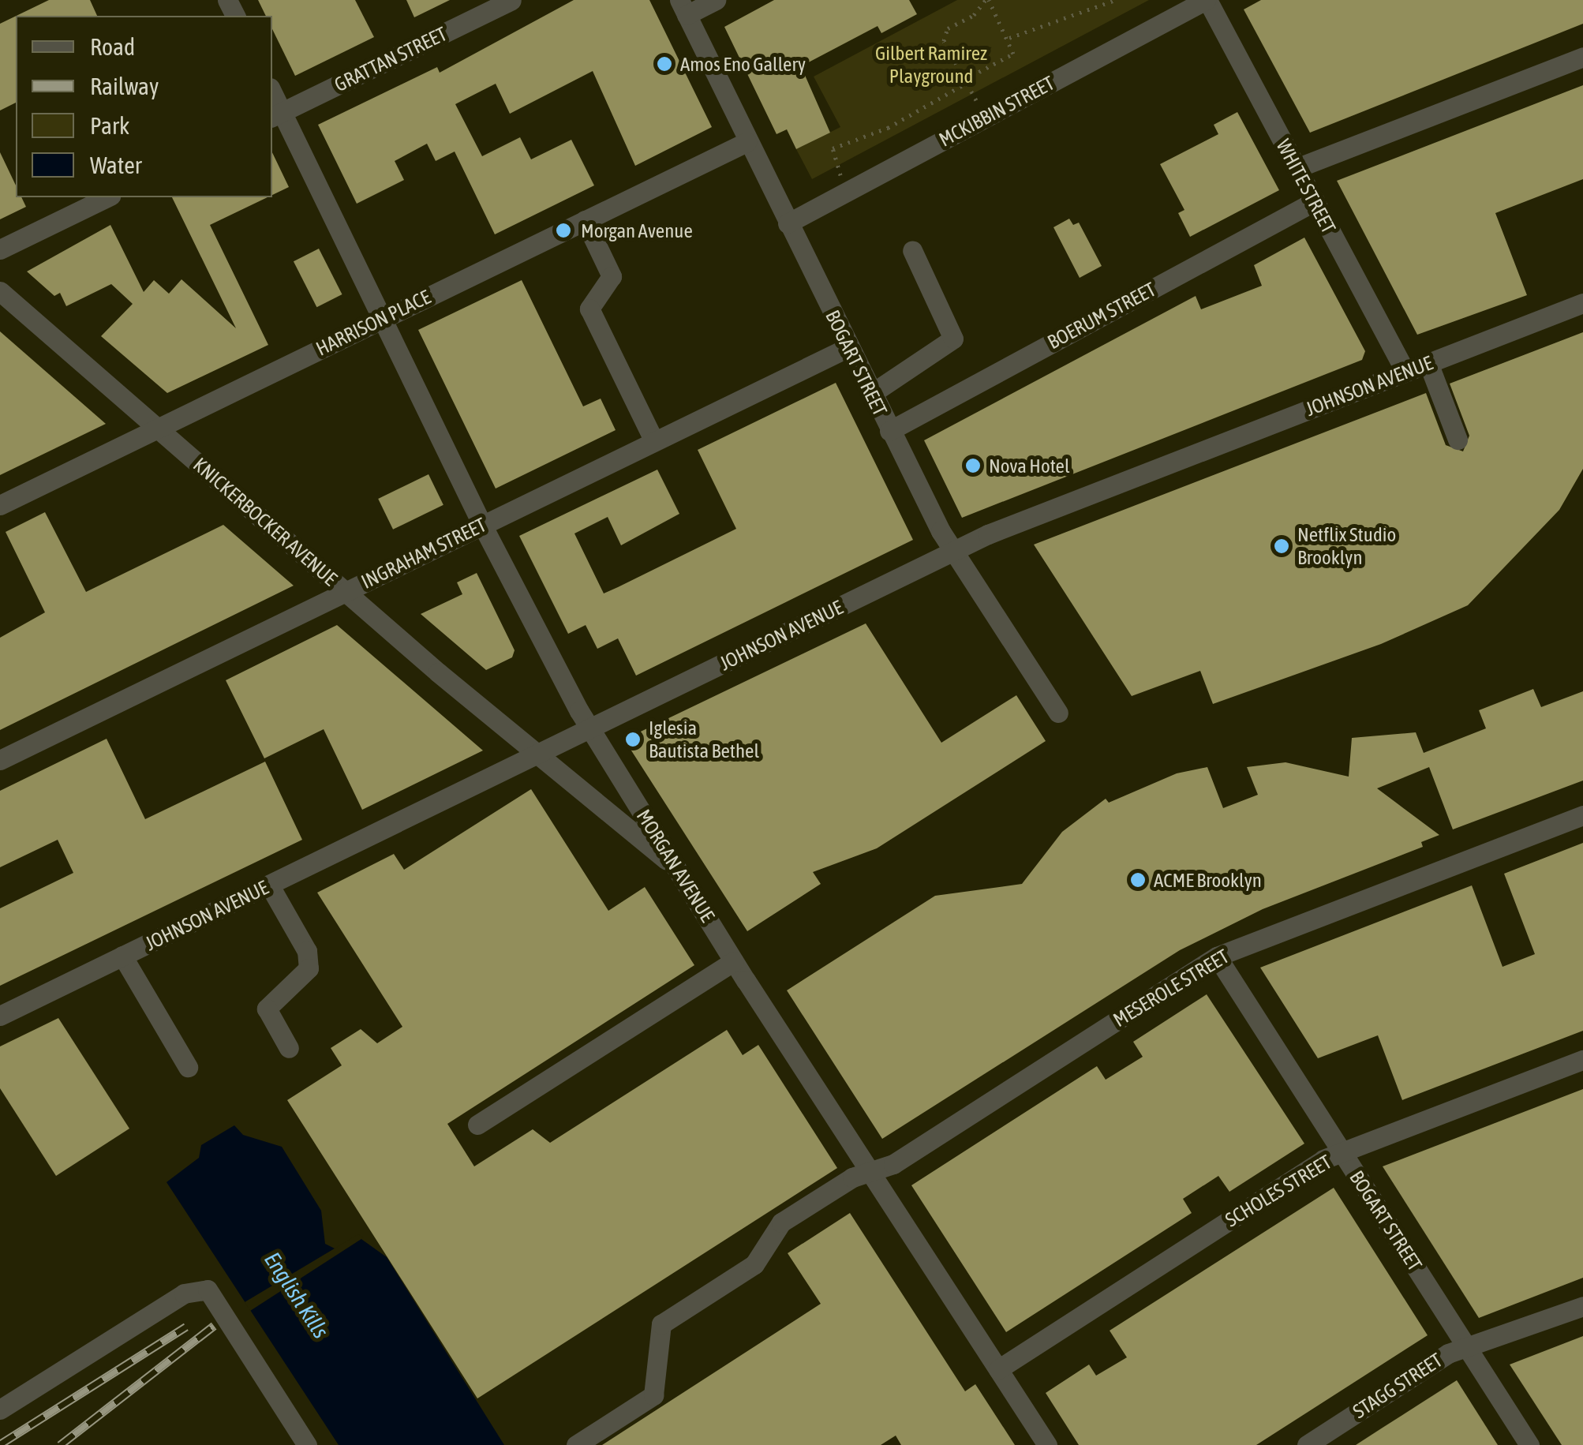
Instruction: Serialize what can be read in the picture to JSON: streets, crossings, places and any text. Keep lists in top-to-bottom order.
{
  "streets": {
    "street": [
      "GRATTAN STREET",
      "MCKIBBIN STREET",
      "WHITE STREET",
      "BOERUM STREET",
      "HARRISON PLACE",
      "BOGART STREET",
      "JOHNSON AVENUE",
      "KNICKERBOCKER AVENUE",
      "INGRAHAM STREET",
      "MORGAN AVENUE",
      "MESEROLE STREET",
      "SCHOLES STREET",
      "STAGG STREET"
    ]
  },
  "crossings": [
    ["GRATTAN STREET", "MORGAN AVENUE"],
    ["MCKIBBIN STREET", "WHITE STREET"],
    ["MCKIBBIN STREET", "BOGART STREET"],
    ["WHITE STREET", "BOERUM STREET"],
    ["WHITE STREET", "JOHNSON AVENUE"],
    ["BOERUM STREET", "BOGART STREET"],
    ["HARRISON PLACE", "BOGART STREET"],
    ["HARRISON PLACE", "KNICKERBOCKER AVENUE"],
    ["HARRISON PLACE", "MORGAN AVENUE"],
    ["BOGART STREET", "JOHNSON AVENUE"],
    ["BOGART STREET", "INGRAHAM STREET"],
    ["BOGART STREET", "MESEROLE STREET"],
    ["BOGART STREET", "SCHOLES STREET"],
    ["BOGART STREET", "STAGG STREET"],
    ["JOHNSON AVENUE", "KNICKERBOCKER AVENUE"],
    ["JOHNSON AVENUE", "MORGAN AVENUE"],
    ["KNICKERBOCKER AVENUE", "INGRAHAM STREET"],
    ["KNICKERBOCKER AVENUE", "MORGAN AVENUE"],
    ["INGRAHAM STREET", "MORGAN AVENUE"],
    ["MORGAN AVENUE", "MESEROLE STREET"],
    ["MORGAN AVENUE", "SCHOLES STREET"]
  ],
  "water": ["English Kills"],
  "parks": ["Gilbert Ramirez Playground"],
  "places": [
    "Amos Eno Gallery",
    "Morgan Avenue",
    "Nova Hotel",
    "Netflix Studio Brooklyn",
    "Iglesia Bautista Bethel",
    "ACME Brooklyn"
  ],
  "legend": [
    "Road",
    "Railway",
    "Park",
    "Water"
  ]
}
